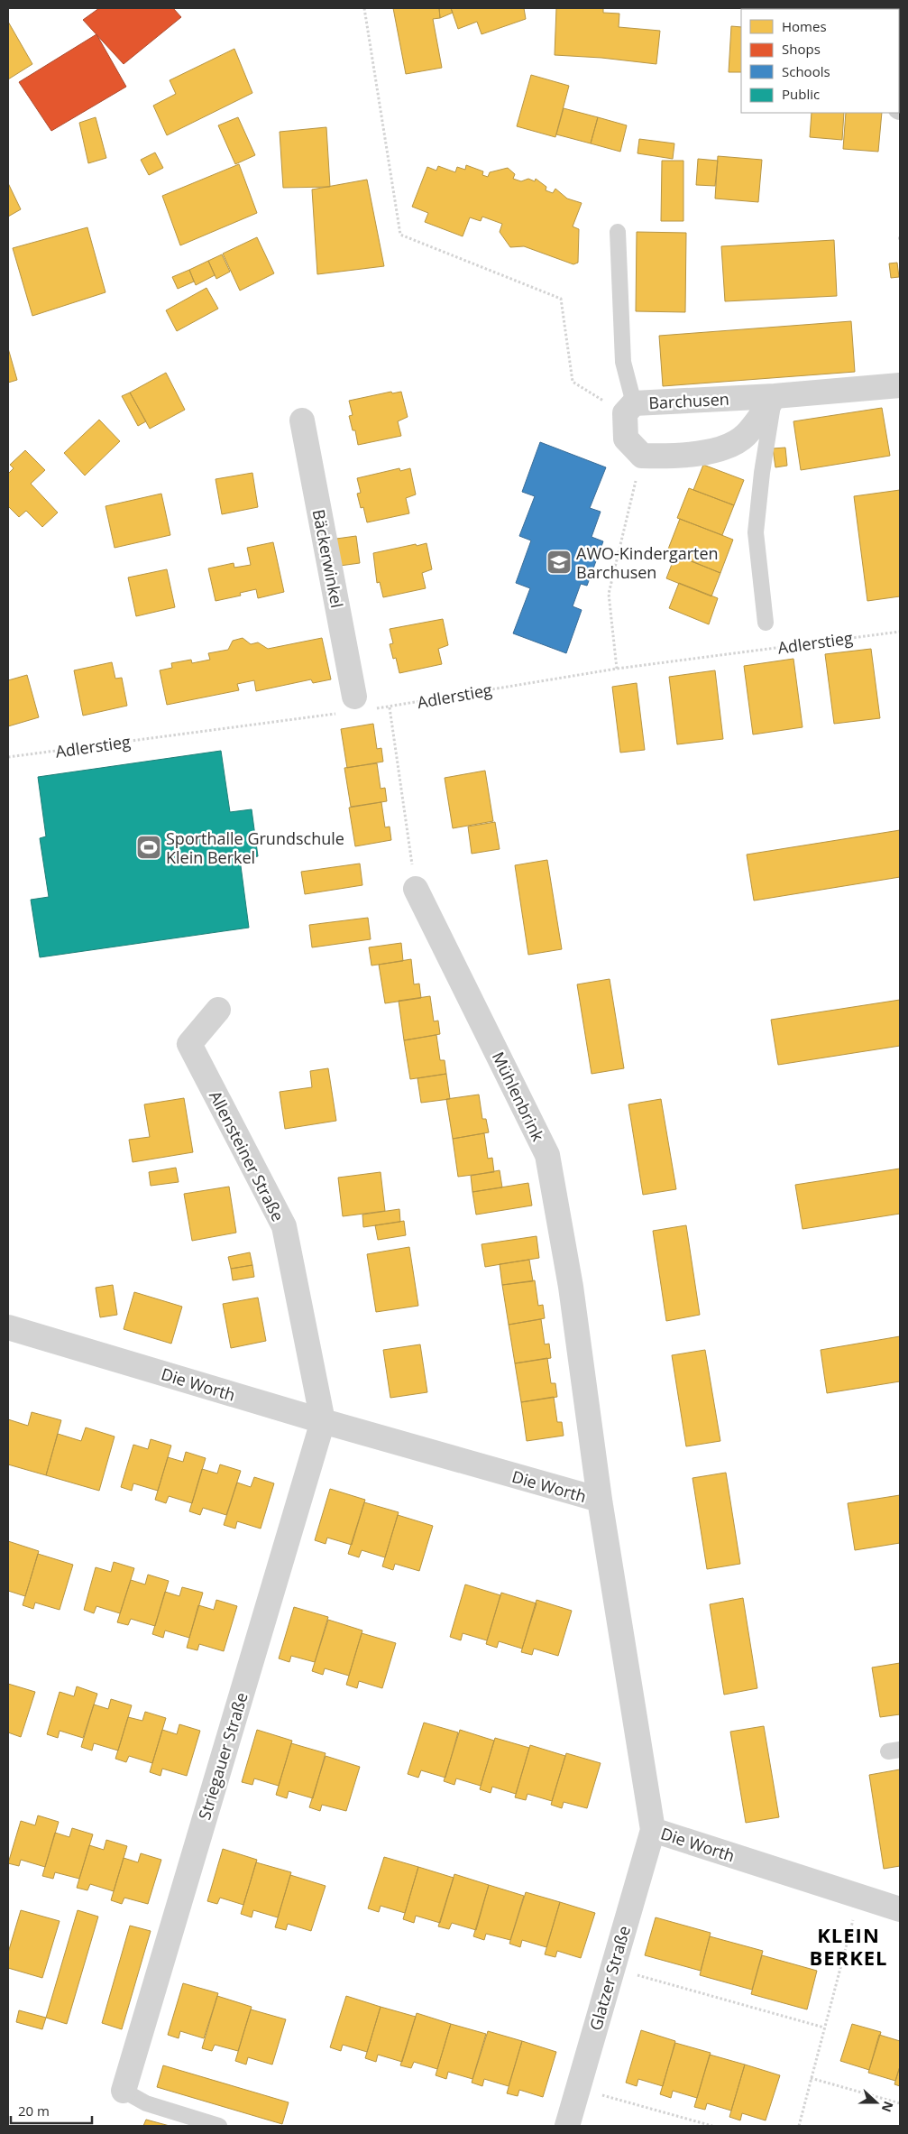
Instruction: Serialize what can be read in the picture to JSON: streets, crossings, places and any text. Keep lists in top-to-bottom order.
{
  "streets": {
    "street": [
      "Barchusen",
      "Bäckerwinkel",
      "Mühlenbrink",
      "Allensteiner Straße",
      "Die Worth",
      "Striegauer Straße",
      "Glatzer Straße"
    ],
    "path": ["Adlerstieg"]
  },
  "crossings": [
    ["Bäckerwinkel", "Adlerstieg"],
    ["Mühlenbrink", "Die Worth"],
    ["Allensteiner Straße", "Die Worth"],
    ["Allensteiner Straße", "Striegauer Straße"],
    ["Die Worth", "Striegauer Straße"],
    ["Die Worth", "Glatzer Straße"]
  ],
  "districts": ["KLEIN BERKEL"],
  "places": {
    "school or university": ["AWO-Kindergarten Barchusen"],
    "sports": ["Sporthalle Grundschule Klein Berkel"]
  },
  "legend": [
    "Homes",
    "Shops",
    "Schools",
    "Public"
  ],
  "scale_bar": "20 m",
  "north": "right"
}
